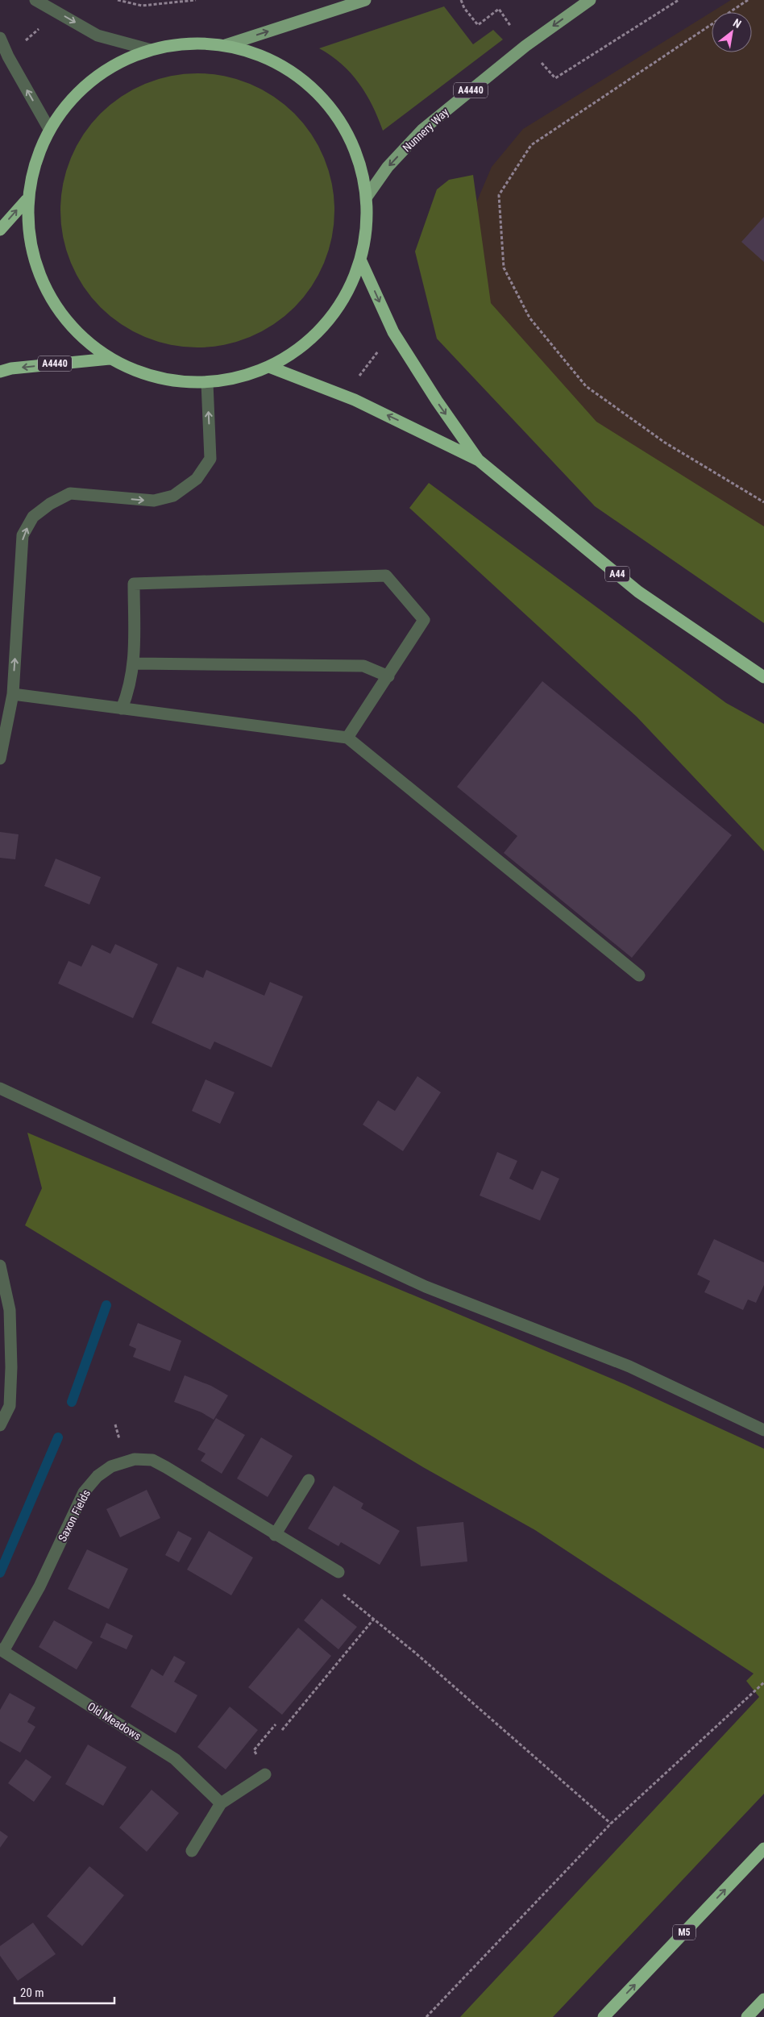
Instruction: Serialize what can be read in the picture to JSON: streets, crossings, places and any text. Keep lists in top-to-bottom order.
{
  "streets": {
    "highway": ["A4440", "A44", "M5"],
    "main road": ["Nunnery Way"],
    "street": ["Saxon Fields", "Old Meadows"]
  },
  "crossings": [
    ["Saxon Fields", "Old Meadows"]
  ],
  "one_way": ["Nunnery Way"],
  "scale_bar": "20 m",
  "north": "top right"
}
